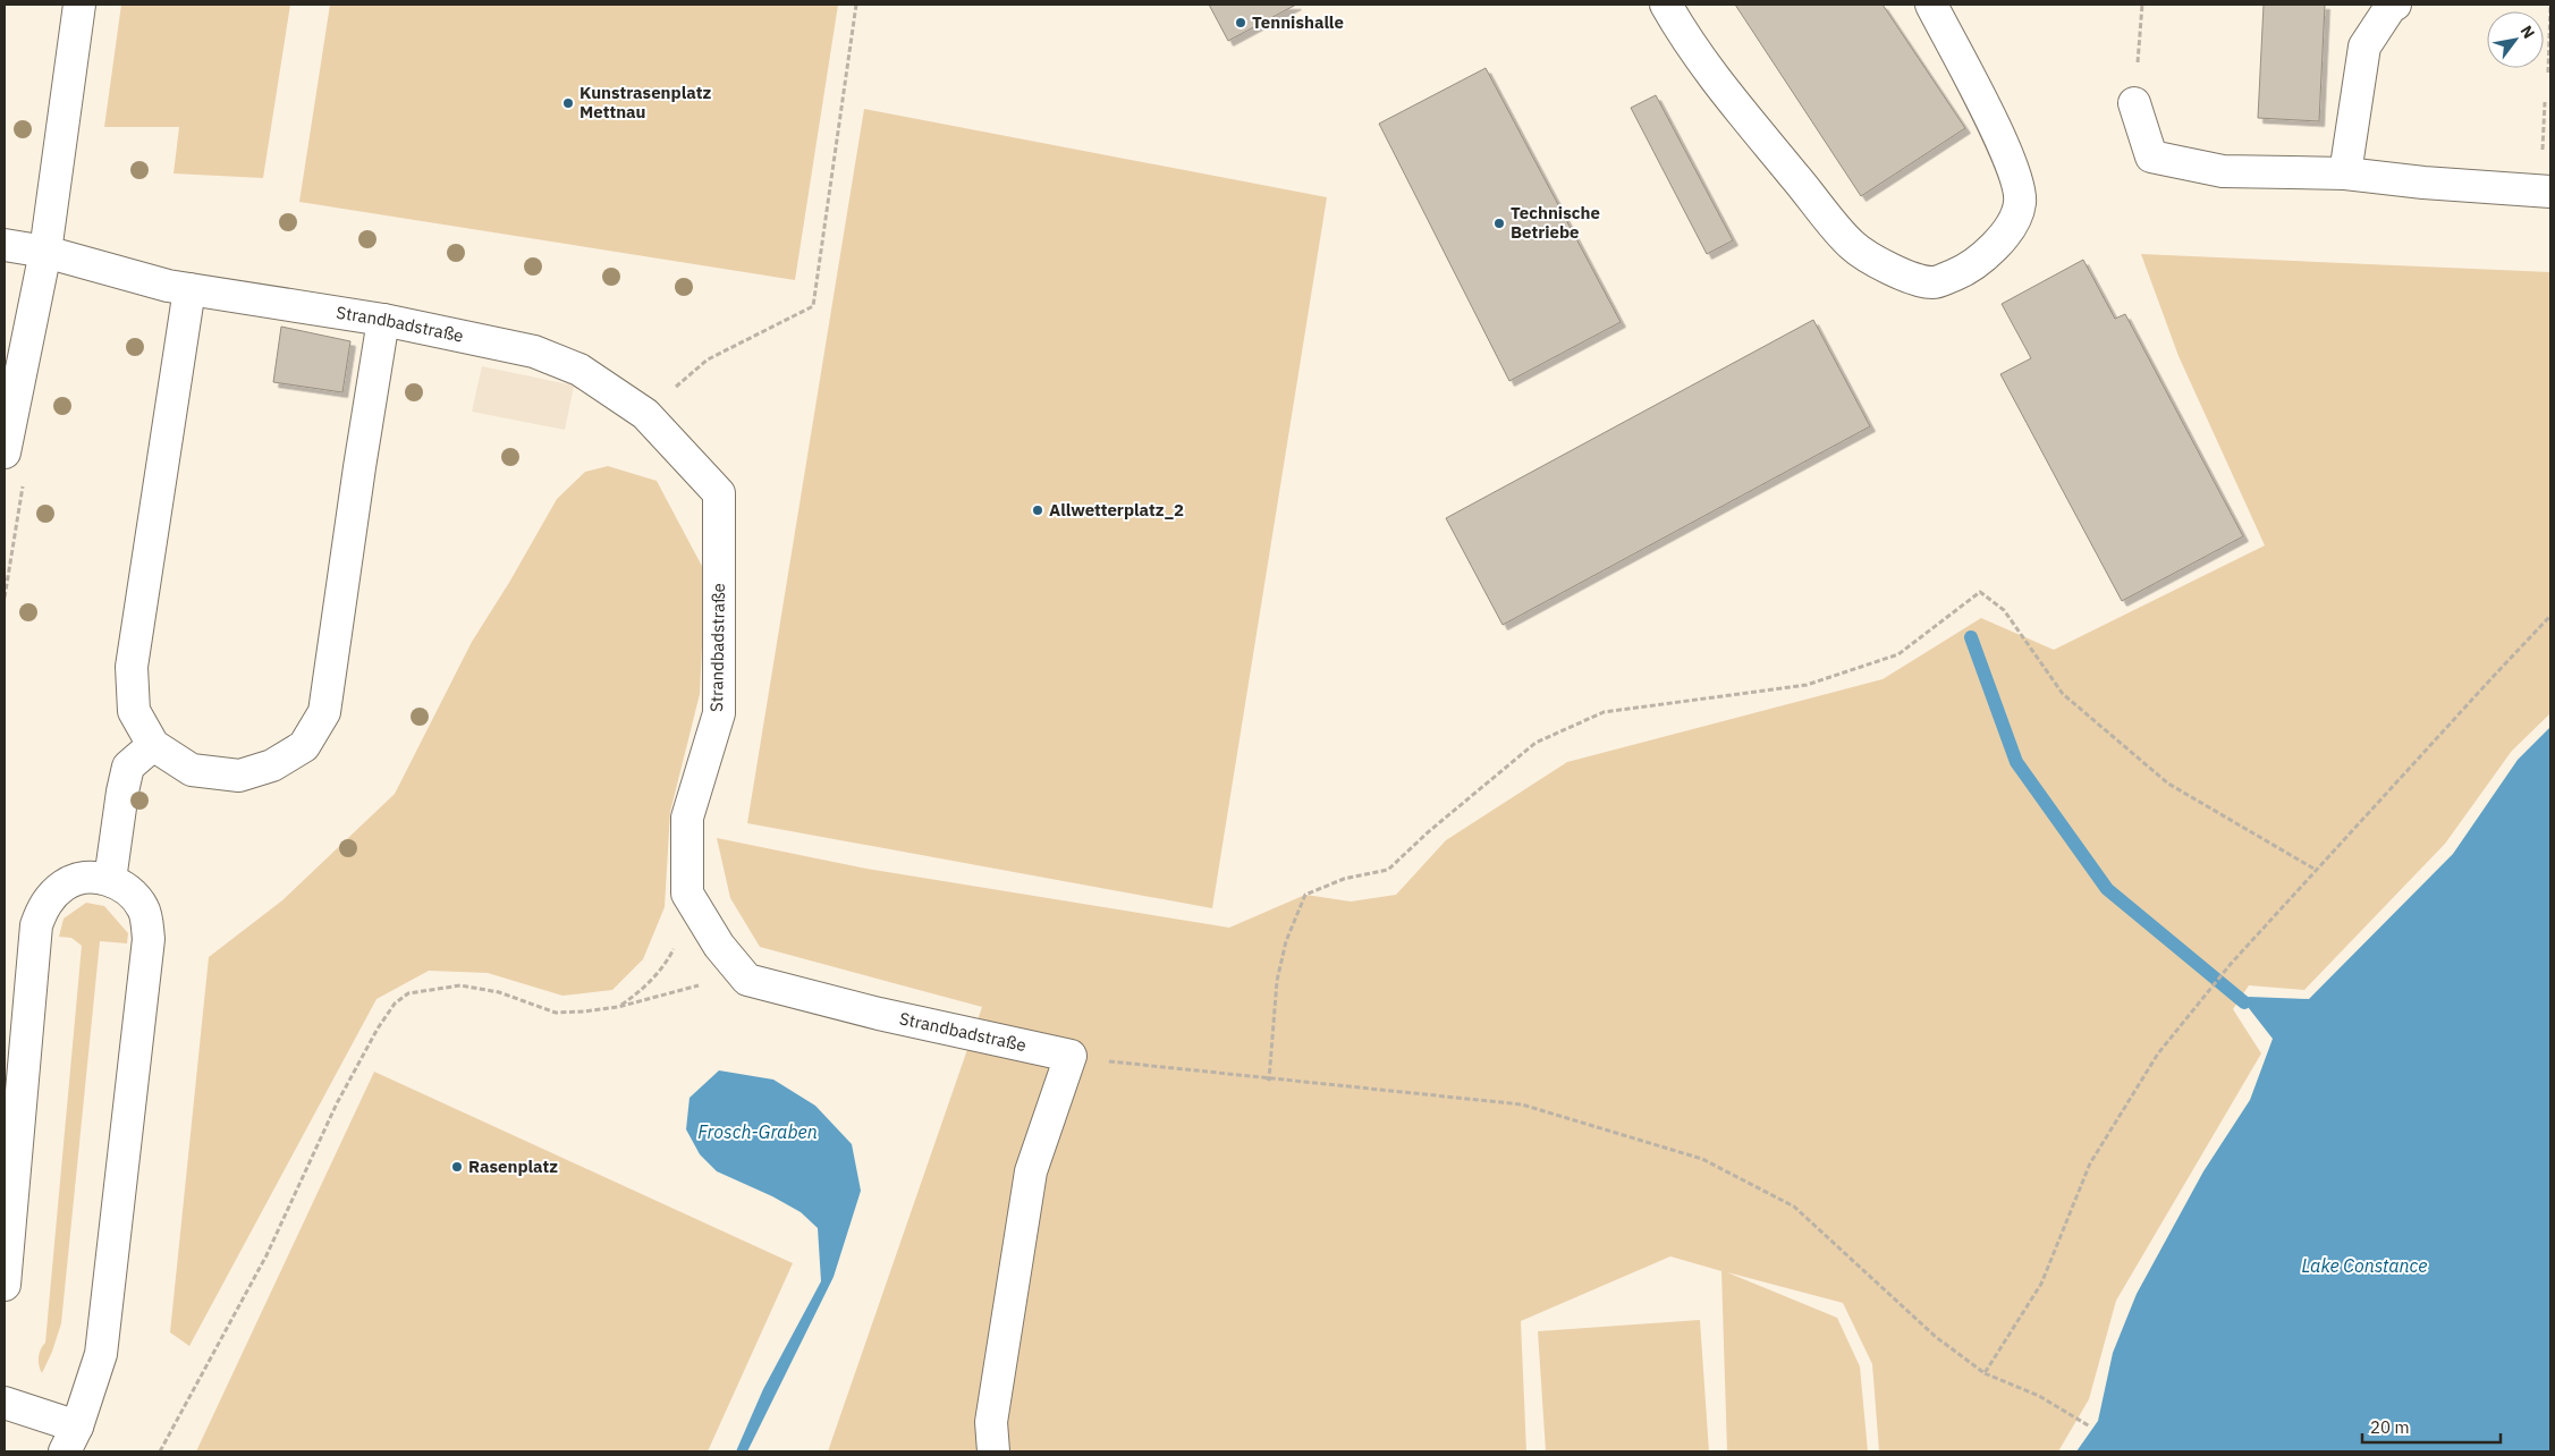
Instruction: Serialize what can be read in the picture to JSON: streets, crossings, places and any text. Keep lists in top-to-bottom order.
{
  "streets": {
    "street": ["Strandbadstraße"]
  },
  "water": ["Frosch-Graben", "Lake Constance"],
  "places": [
    "Tennishalle",
    "Kunstrasenplatz Mettnau",
    "Technische Betriebe",
    "Allwetterplatz_2",
    "Rasenplatz"
  ],
  "scale_bar": "20 m",
  "north": "top right"
}
